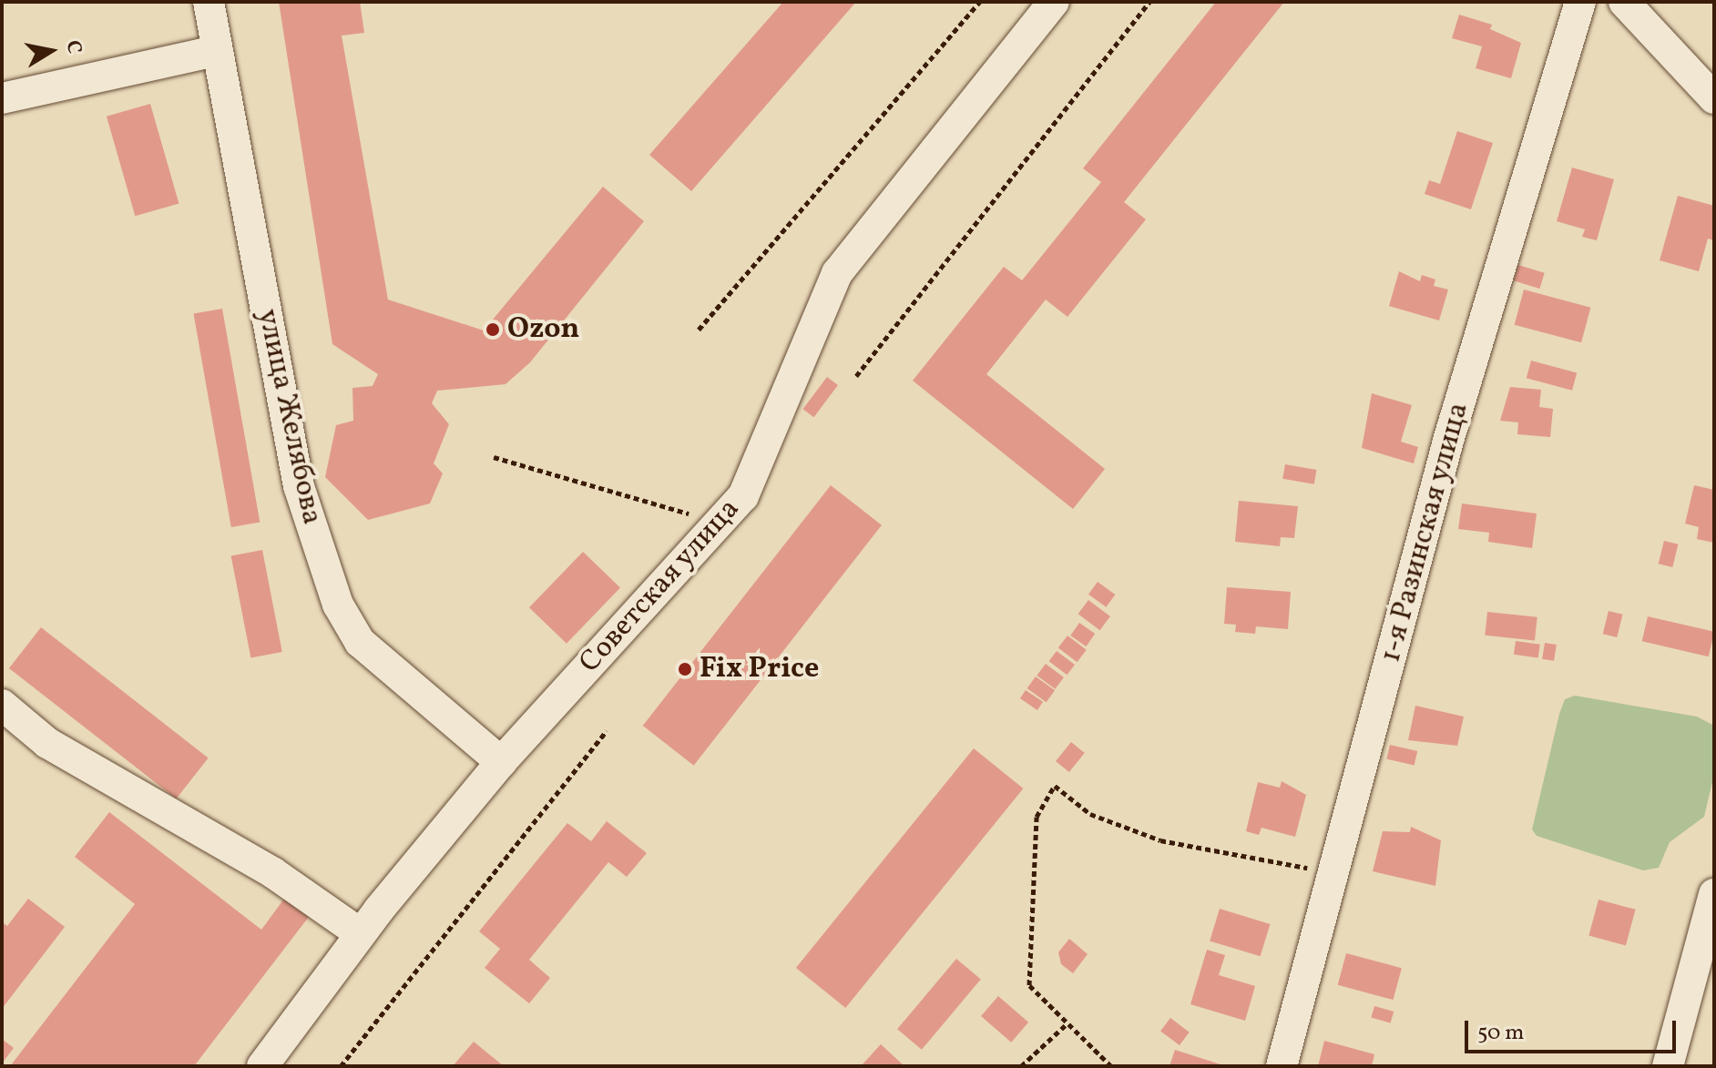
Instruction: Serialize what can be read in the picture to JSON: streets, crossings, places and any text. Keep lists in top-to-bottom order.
{
  "streets": {
    "street": ["улица Желябова", "1-я Разинская улица", "Советская улица"]
  },
  "crossings": [
    ["улица Желябова", "Советская улица"]
  ],
  "places": ["Ozon", "Fix Price"],
  "scale_bar": "50 m",
  "north": "right"
}
